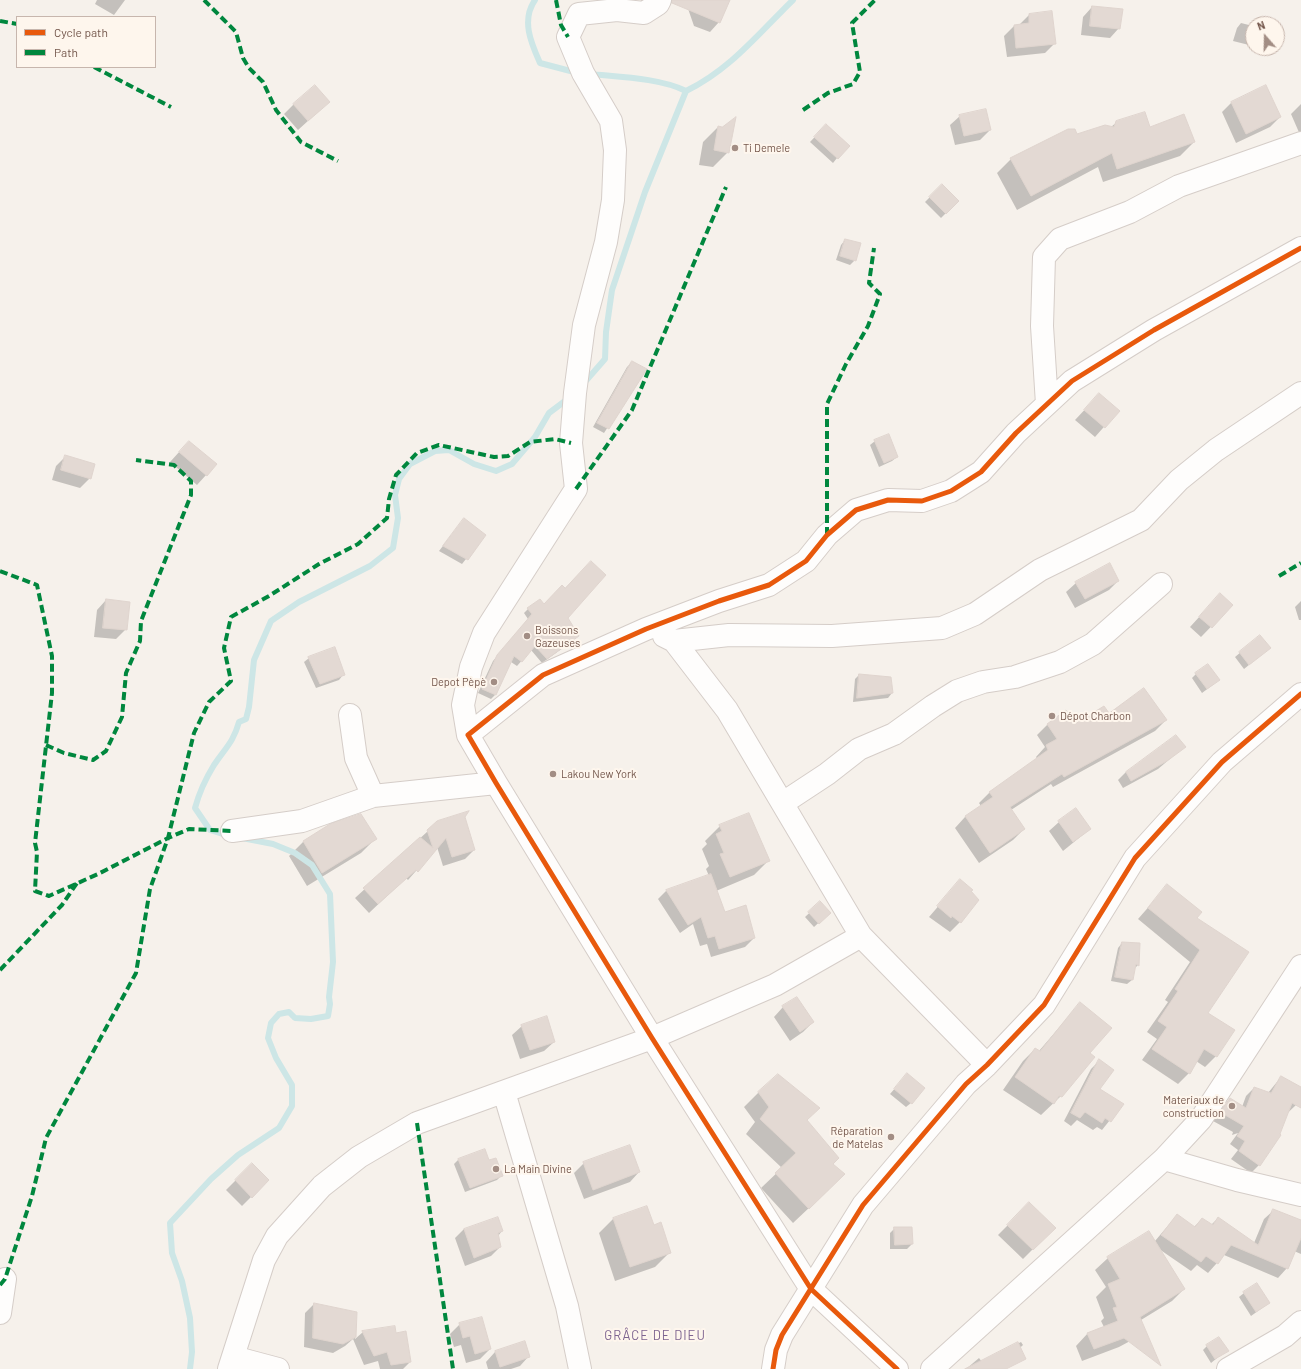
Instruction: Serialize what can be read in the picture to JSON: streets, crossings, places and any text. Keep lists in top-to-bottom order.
{
  "districts": ["GRÂCE DE DIEU"],
  "places": [
    "Ti Demele",
    "Boissons Gazeuses",
    "Depot Pèpè",
    "Dépot Charbon",
    "Lakou New York",
    "Materiaux de construction",
    "Réparation de Matelas",
    "La Main Divine"
  ],
  "legend": ["Cycle path", "Path"],
  "north": "top"
}
